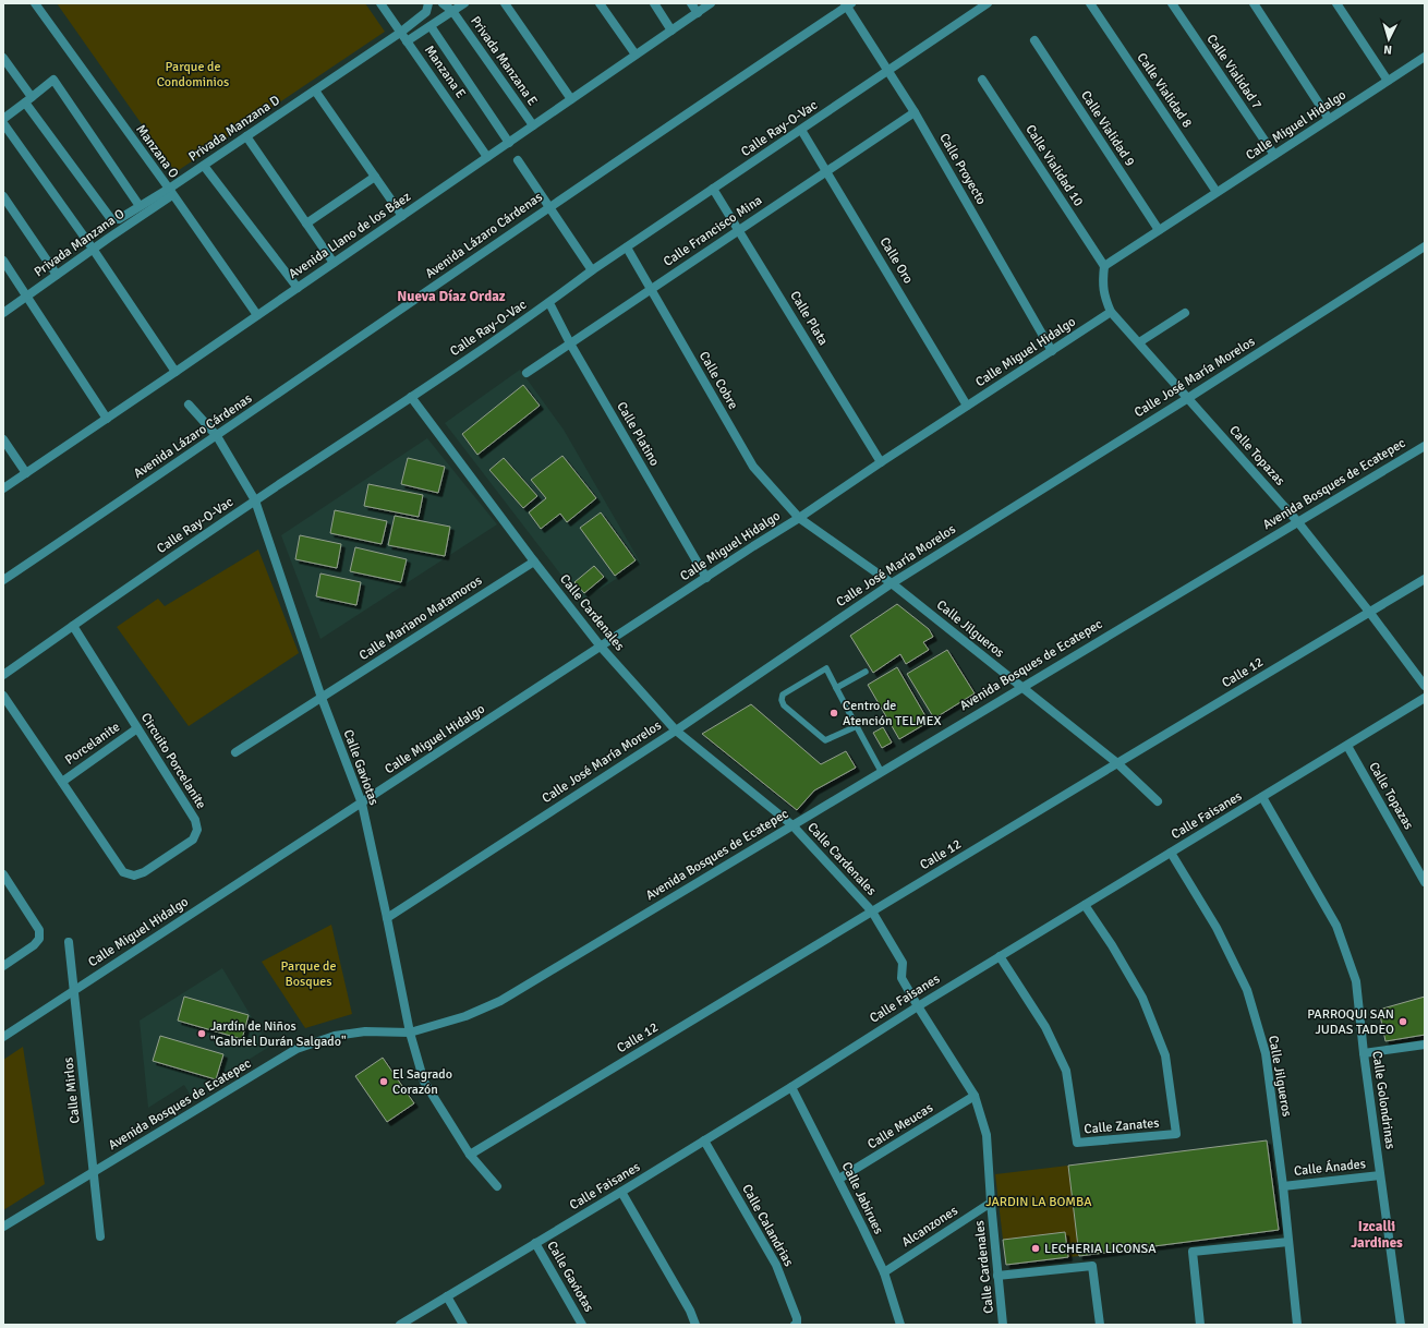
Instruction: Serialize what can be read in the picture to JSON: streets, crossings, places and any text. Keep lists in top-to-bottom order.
{
  "streets": {
    "street": [
      "Privada Manzana E",
      "Manzana E",
      "Calle Vialidad 7",
      "Calle Vialidad 8",
      "Calle Miguel Hidalgo",
      "Privada Manzana D",
      "Calle Ray-O-Vac",
      "Calle Vialidad 9",
      "Manzana O",
      "Calle Vialidad 10",
      "Calle Proyecto",
      "Calle Francisco Mina",
      "Avenida Llano de los Báez",
      "Avenida Lázaro Cárdenas",
      "Privada Manzana O",
      "Calle Oro",
      "Calle Plata",
      "Calle José María Morelos",
      "Calle Cobre",
      "Calle Platino",
      "Calle Topazas",
      "Avenida Bosques de Ecatepec",
      "Calle Cardenales",
      "Calle Mariano Matamoros",
      "Calle Jilgueros",
      "Calle 12",
      "Porcelanite",
      "Circuito Porcelanite",
      "Calle Gaviotas",
      "Calle Faisanes",
      "Calle Mirlos",
      "Calle Golondrinas",
      "Calle Meucas",
      "Calle Zanates",
      "Calle Ánades",
      "Calle Jabirues",
      "Calle Calandrias",
      "Alcanzones"
    ]
  },
  "crossings": [
    ["Privada Manzana E", "Avenida Llano de los Báez"],
    ["Manzana E", "Privada Manzana D"],
    ["Manzana E", "Avenida Llano de los Báez"],
    ["Calle Vialidad 7", "Calle Miguel Hidalgo"],
    ["Calle Vialidad 8", "Calle Miguel Hidalgo"],
    ["Calle Miguel Hidalgo", "Calle Vialidad 9"],
    ["Calle Miguel Hidalgo", "Calle Vialidad 10"],
    ["Calle Miguel Hidalgo", "Calle Proyecto"],
    ["Calle Miguel Hidalgo", "Calle Oro"],
    ["Calle Miguel Hidalgo", "Calle Plata"],
    ["Calle Miguel Hidalgo", "Calle Cobre"],
    ["Calle Miguel Hidalgo", "Calle Platino"],
    ["Calle Miguel Hidalgo", "Calle Topazas"],
    ["Calle Miguel Hidalgo", "Calle Cardenales"],
    ["Calle Miguel Hidalgo", "Calle Jilgueros"],
    ["Calle Miguel Hidalgo", "Calle Gaviotas"],
    ["Calle Miguel Hidalgo", "Calle Mirlos"],
    ["Privada Manzana D", "Manzana O"],
    ["Privada Manzana D", "Privada Manzana O"],
    ["Calle Ray-O-Vac", "Calle Proyecto"],
    ["Calle Ray-O-Vac", "Calle Oro"],
    ["Calle Ray-O-Vac", "Calle Plata"],
    ["Calle Ray-O-Vac", "Calle Cobre"],
    ["Calle Ray-O-Vac", "Calle Platino"],
    ["Calle Ray-O-Vac", "Calle Cardenales"],
    ["Calle Ray-O-Vac", "Circuito Porcelanite"],
    ["Calle Ray-O-Vac", "Calle Gaviotas"],
    ["Manzana O", "Avenida Llano de los Báez"],
    ["Manzana O", "Privada Manzana O"],
    ["Calle Proyecto", "Calle Francisco Mina"],
    ["Calle Proyecto", "Avenida Lázaro Cárdenas"],
    ["Calle Francisco Mina", "Calle Oro"],
    ["Calle Francisco Mina", "Calle Plata"],
    ["Calle Francisco Mina", "Calle Cobre"],
    ["Calle Francisco Mina", "Calle Platino"],
    ["Avenida Lázaro Cárdenas", "Calle Gaviotas"],
    ["Calle José María Morelos", "Calle Topazas"],
    ["Calle José María Morelos", "Calle Cardenales"],
    ["Calle José María Morelos", "Calle Jilgueros"],
    ["Calle José María Morelos", "Calle Gaviotas"],
    ["Calle Cobre", "Calle Jilgueros"],
    ["Calle Topazas", "Avenida Bosques de Ecatepec"],
    ["Calle Topazas", "Calle 12"],
    ["Calle Topazas", "Calle Faisanes"],
    ["Avenida Bosques de Ecatepec", "Calle Cardenales"],
    ["Avenida Bosques de Ecatepec", "Calle Jilgueros"],
    ["Avenida Bosques de Ecatepec", "Calle Gaviotas"],
    ["Avenida Bosques de Ecatepec", "Calle Mirlos"],
    ["Calle Cardenales", "Calle Mariano Matamoros"],
    ["Calle Cardenales", "Calle 12"],
    ["Calle Cardenales", "Calle Faisanes"],
    ["Calle Cardenales", "Calle Meucas"],
    ["Calle Cardenales", "Alcanzones"],
    ["Calle Mariano Matamoros", "Calle Gaviotas"],
    ["Calle Jilgueros", "Calle 12"],
    ["Calle Jilgueros", "Calle Faisanes"],
    ["Calle Jilgueros", "Calle Ánades"],
    ["Calle 12", "Calle Gaviotas"],
    ["Porcelanite", "Circuito Porcelanite"],
    ["Calle Gaviotas", "Calle Faisanes"],
    ["Calle Faisanes", "Calle Golondrinas"],
    ["Calle Faisanes", "Calle Zanates"],
    ["Calle Faisanes", "Calle Jabirues"],
    ["Calle Faisanes", "Calle Calandrias"],
    ["Calle Golondrinas", "Calle Ánades"],
    ["Calle Meucas", "Calle Jabirues"],
    ["Calle Jabirues", "Alcanzones"]
  ],
  "districts": ["Nueva Díaz Ordaz", "Izcalli Jardines"],
  "parks": ["Parque de Condominios", "Parque de Bosques", "JARDIN LA BOMBA"],
  "places": [
    "Centro de Atención TELMEX",
    "PARROQUI SAN JUDAS TADEO",
    "Jardín de Niños \"Gabriel Durán Salgado\"",
    "El Sagrado Corazón",
    "LECHERIA LICONSA"
  ],
  "north": "bottom"
}
